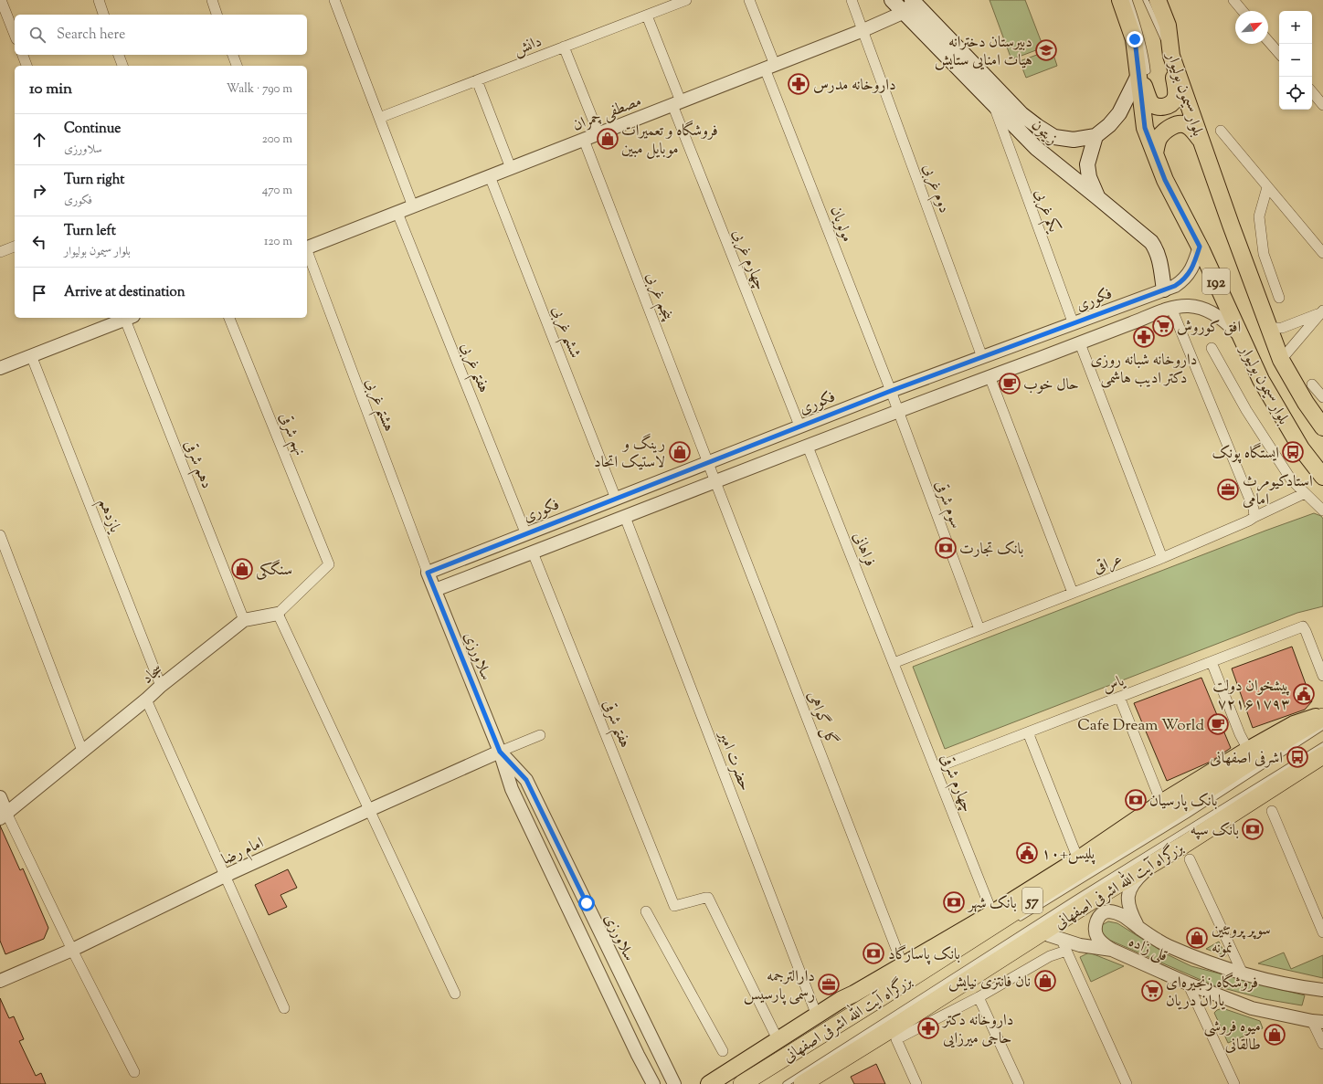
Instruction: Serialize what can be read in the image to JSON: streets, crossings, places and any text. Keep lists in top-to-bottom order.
{
  "streets": {
    "highway": ["بزرگراه آیت الله اشرفی اصفهانی", "57"],
    "main road": ["بلوار سیمون بولیوار", "زیتون", "192"],
    "street": [
      "دانش",
      "مصطفی چمران",
      "دوم غربی",
      "یکم غربی",
      "مولویان",
      "چهارم غربی",
      "پنجم غربی",
      "فکوری",
      "ششم غربی",
      "هفتم غربی",
      "هشتم غربی",
      "نهم شرقی",
      "دهم شرقی",
      "سوم شرقی",
      "یازدهم",
      "فراهانی",
      "عراقی",
      "سلاورزی",
      "سجاد",
      "یاس",
      "گل گواهی",
      "هفتم شرقی",
      "حضرت امیر",
      "چهارم شرقی",
      "امام رضا",
      "قلی زاده"
    ]
  },
  "crossings": [
    ["دانش", "چهارم غربی"],
    ["بلوار سیمون بولیوار", "زیتون"],
    ["بلوار سیمون بولیوار", "فکوری"],
    ["مصطفی چمران", "زیتون"],
    ["مصطفی چمران", "دوم غربی"],
    ["مصطفی چمران", "مولویان"],
    ["مصطفی چمران", "چهارم غربی"],
    ["مصطفی چمران", "پنجم غربی"],
    ["مصطفی چمران", "ششم غربی"],
    ["مصطفی چمران", "هفتم غربی"],
    ["زیتون", "یکم غربی"],
    ["زیتون", "فکوری"],
    ["دوم غربی", "فکوری"],
    ["یکم غربی", "فکوری"],
    ["مولویان", "فکوری"],
    ["مولویان", "سوم شرقی"],
    ["چهارم غربی", "فکوری"],
    ["پنجم غربی", "فکوری"],
    ["پنجم غربی", "گل گواهی"],
    ["فکوری", "ششم غربی"],
    ["فکوری", "هفتم غربی"],
    ["فکوری", "هشتم غربی"],
    ["فکوری", "سلاورزی"],
    ["هشتم غربی", "سلاورزی"],
    ["نهم شرقی", "سجاد"],
    ["دهم شرقی", "سجاد"],
    ["سوم شرقی", "عراقی"],
    ["یازدهم", "سجاد"],
    ["فراهانی", "عراقی"],
    ["فراهانی", "چهارم شرقی"],
    ["عراقی", "چهارم شرقی"],
    ["سلاورزی", "امام رضا"],
    ["یاس", "چهارم شرقی"],
    ["بزرگراه آیت الله اشرفی اصفهانی", "قلی زاده"]
  ],
  "places": {
    "school or university": ["دبیرستان دخترانه هیات امنایی ستایش"],
    "pharmacy": ["داروخانه مدرس", "داروخانه شبانه روزی دکتر ادیب هاشمی", "داروخانه دکتر حاجی میرزایی"],
    "shop": [
      "فروشگاه و تعمیرات موبایل مبین",
      "رینگ و لاستیک اتحاد",
      "سنگکی",
      "سوپر پروتئین نمونه",
      "نان فانتزی نیایش",
      "میوه فروشی طالقانی"
    ],
    "supermarket": ["افق کوروش", "فروشگاه زنجیره‌ای یاران دریان"],
    "cafe": ["حال خوب", "Cafe Dream World"],
    "bus stop": ["ایستگاه پونک", "اشرفی اصفهانی"],
    "office": ["استادکیومرث امامی", "دارالترجمه رسمی پارسیس"],
    "bank": [
      "بانک تجارت",
      "بانک پارسیان",
      "بانک سپه",
      "بانک شهر",
      "بانک پاسارگاد"
    ],
    "public building": ["پیشخوان دولت ۷۲۱۶۱۷۹۳", "پلیس+۱۰"]
  },
  "north": "top right",
  "page": {
    "map_buttons": ["+", "−"],
    "search": "Search here",
    "heading": ["10 min", "Walk · 790 m"],
    "list": [
      ["Continue", "سلاورزی", "200 m"],
      ["Turn right", "فکوری", "470 m"],
      ["Turn left", "بلوار سیمون بولیوار", "120 m"],
      "Arrive at destination"
    ]
  }
}
